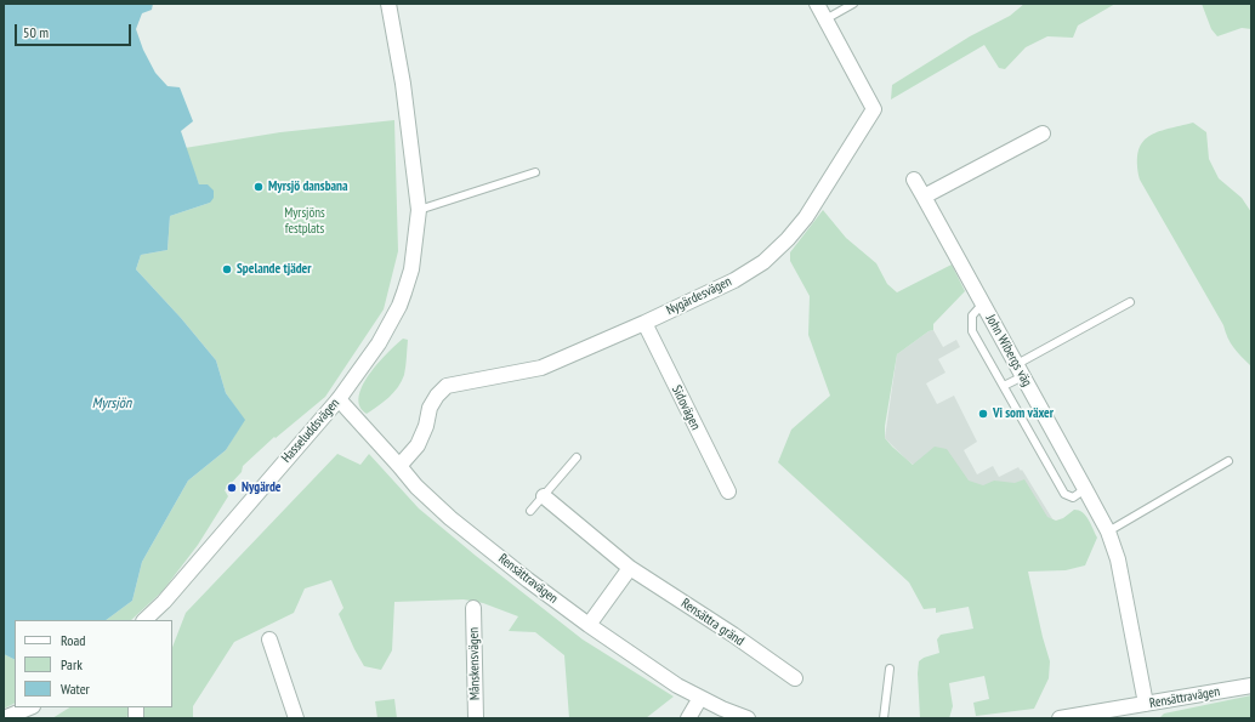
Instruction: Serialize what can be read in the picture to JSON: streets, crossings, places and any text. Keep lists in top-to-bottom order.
{
  "streets": {
    "street": [
      "Nygärdesvägen",
      "John Wibergs väg",
      "Sidovägen",
      "Hasseluddsvägen",
      "Rensättravägen",
      "Rensättra gränd",
      "Månskensvägen"
    ]
  },
  "crossings": [
    ["Nygärdesvägen", "Sidovägen"],
    ["Nygärdesvägen", "Rensättravägen"],
    ["John Wibergs väg", "Rensättravägen"],
    ["Hasseluddsvägen", "Rensättravägen"]
  ],
  "water": ["Myrsjön"],
  "parks": ["Myrsjöns festplats"],
  "places": [
    "Myrsjö dansbana",
    "Spelande tjäder",
    "Vi som växer",
    "Nygärde"
  ],
  "legend": ["Road", "Park", "Water"],
  "scale_bar": "50 m"
}
